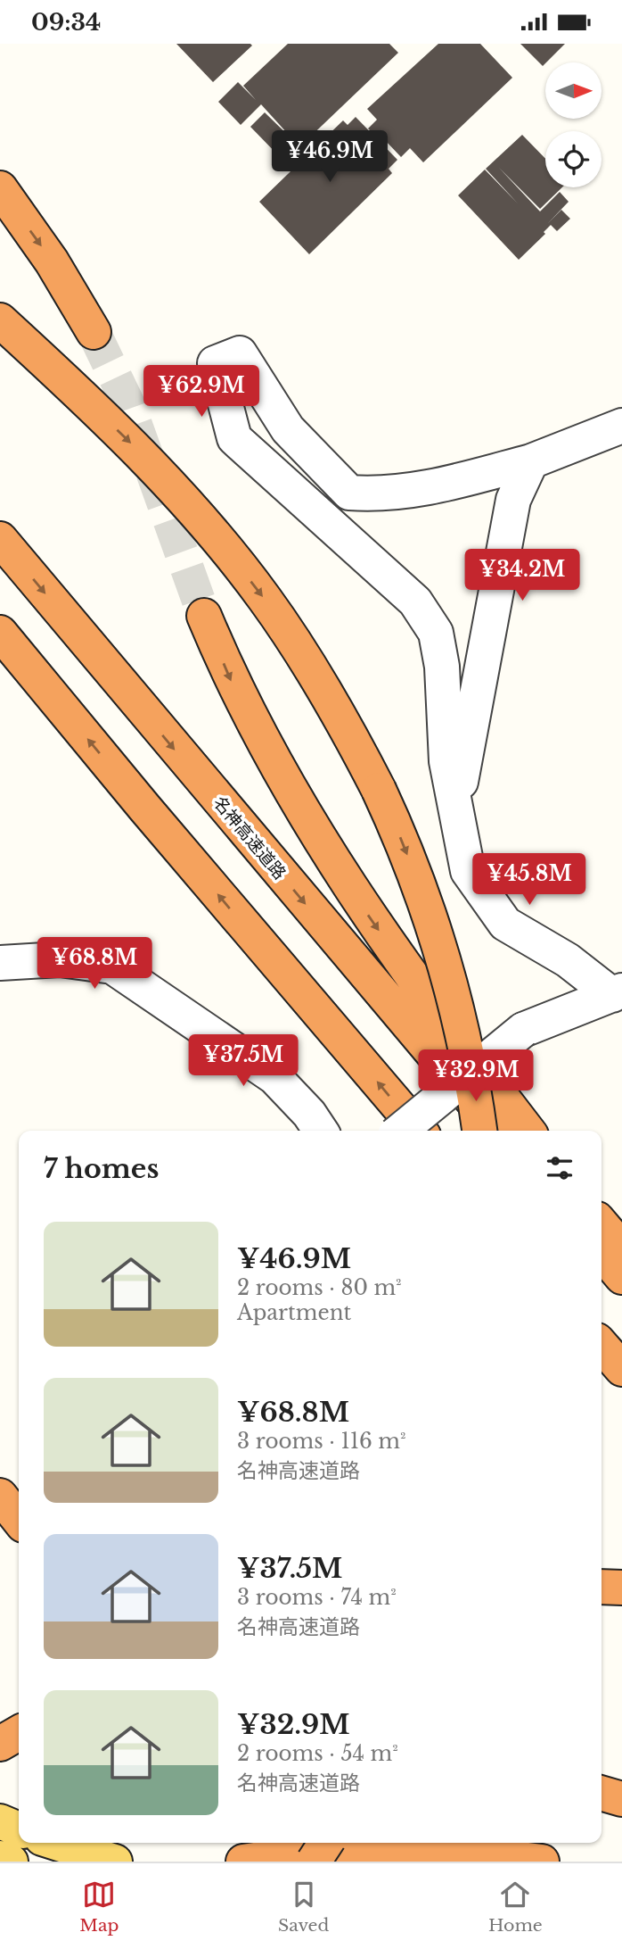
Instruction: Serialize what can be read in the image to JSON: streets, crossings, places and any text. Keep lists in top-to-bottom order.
{
  "streets": {
    "highway": ["名神高速道路"]
  },
  "north": "right",
  "page": {
    "status": "09:34",
    "price": [
      "¥46.9M",
      "¥62.9M",
      "¥34.2M",
      "¥45.8M",
      "¥68.8M",
      "¥37.5M",
      "¥32.9M"
    ],
    "heading": "7 homes",
    "list": [
      {
        "name": "¥46.9M",
        "note": "2 rooms · 80 m² · Apartment"
      },
      {
        "name": "¥68.8M",
        "note": "3 rooms · 116 m² · 名神高速道路"
      },
      {
        "name": "¥37.5M",
        "note": "3 rooms · 74 m² · 名神高速道路"
      },
      {
        "name": "¥32.9M",
        "note": "2 rooms · 54 m² · 名神高速道路"
      }
    ],
    "tabs": ["Map", "Saved", "Home"]
  }
}
